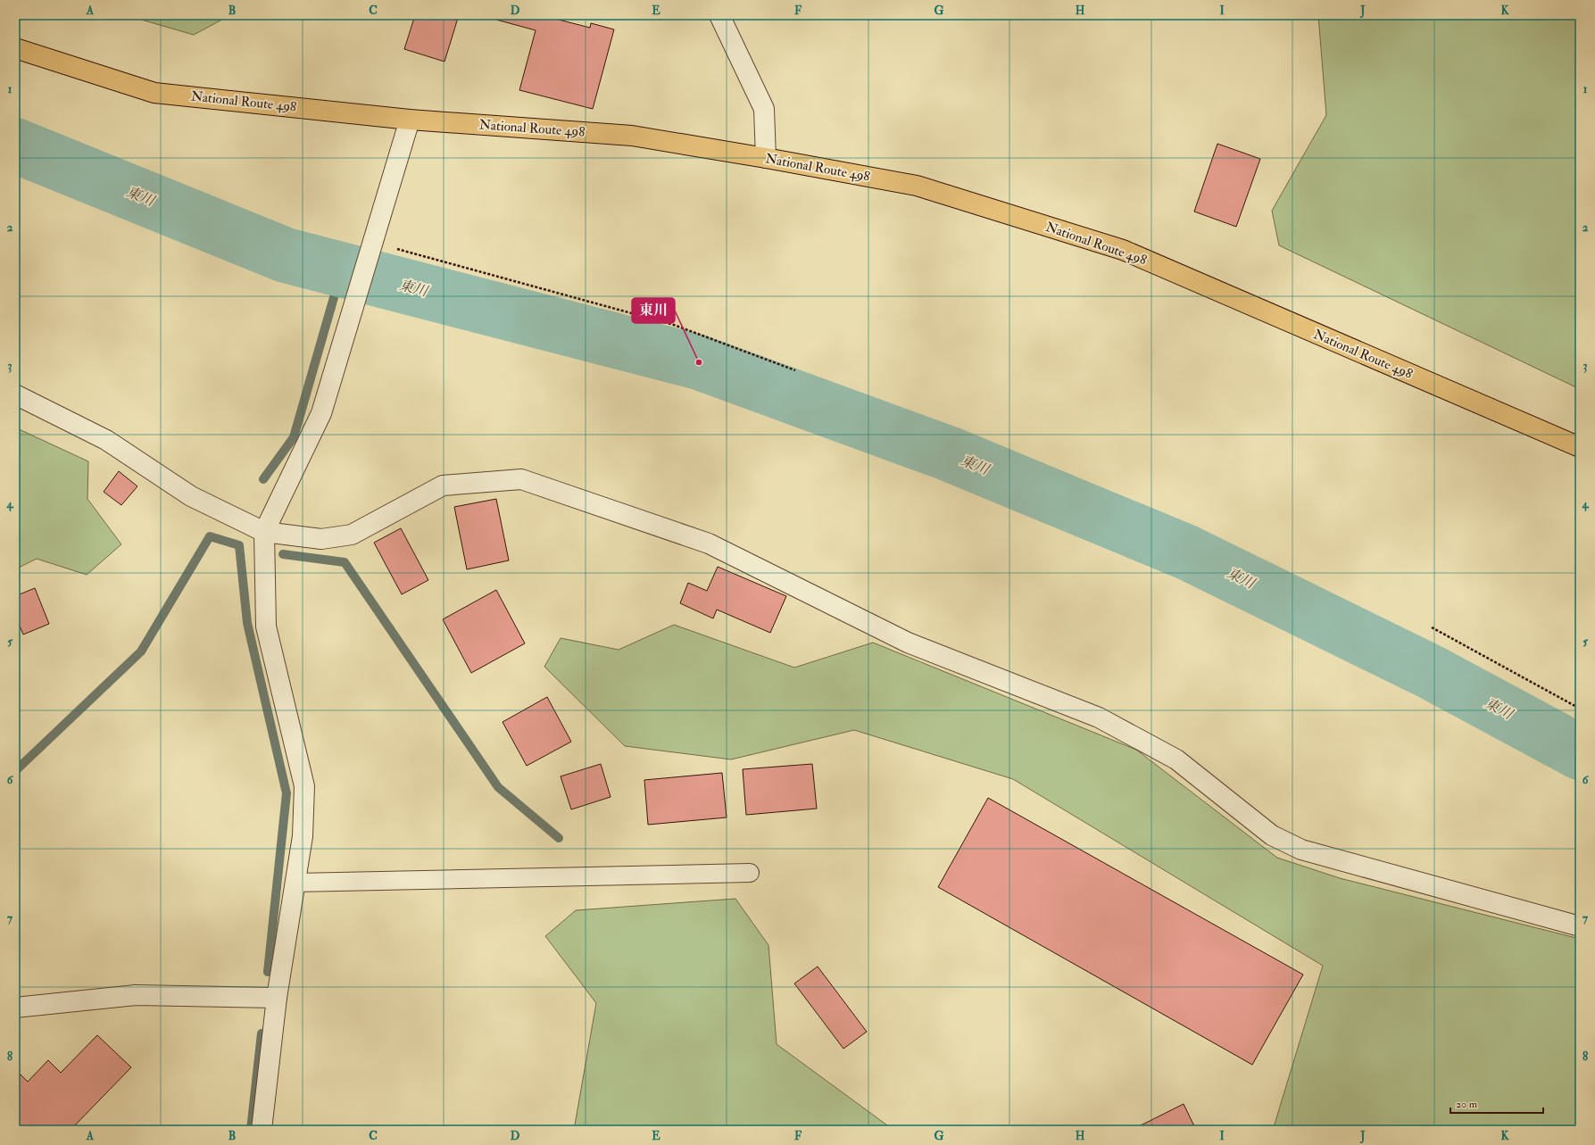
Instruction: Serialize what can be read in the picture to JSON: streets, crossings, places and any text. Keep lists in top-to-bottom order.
{
  "streets": {
    "highway": ["National Route 498"]
  },
  "water": ["東川"],
  "places": ["東川"],
  "scale_bar": "20 m",
  "grid": {
    "columns": [
      "A",
      "B",
      "C",
      "D",
      "E",
      "F",
      "G",
      "H",
      "I",
      "J",
      "K"
    ],
    "rows": [
      "1",
      "2",
      "3",
      "4",
      "5",
      "6",
      "7",
      "8"
    ]
  }
}
